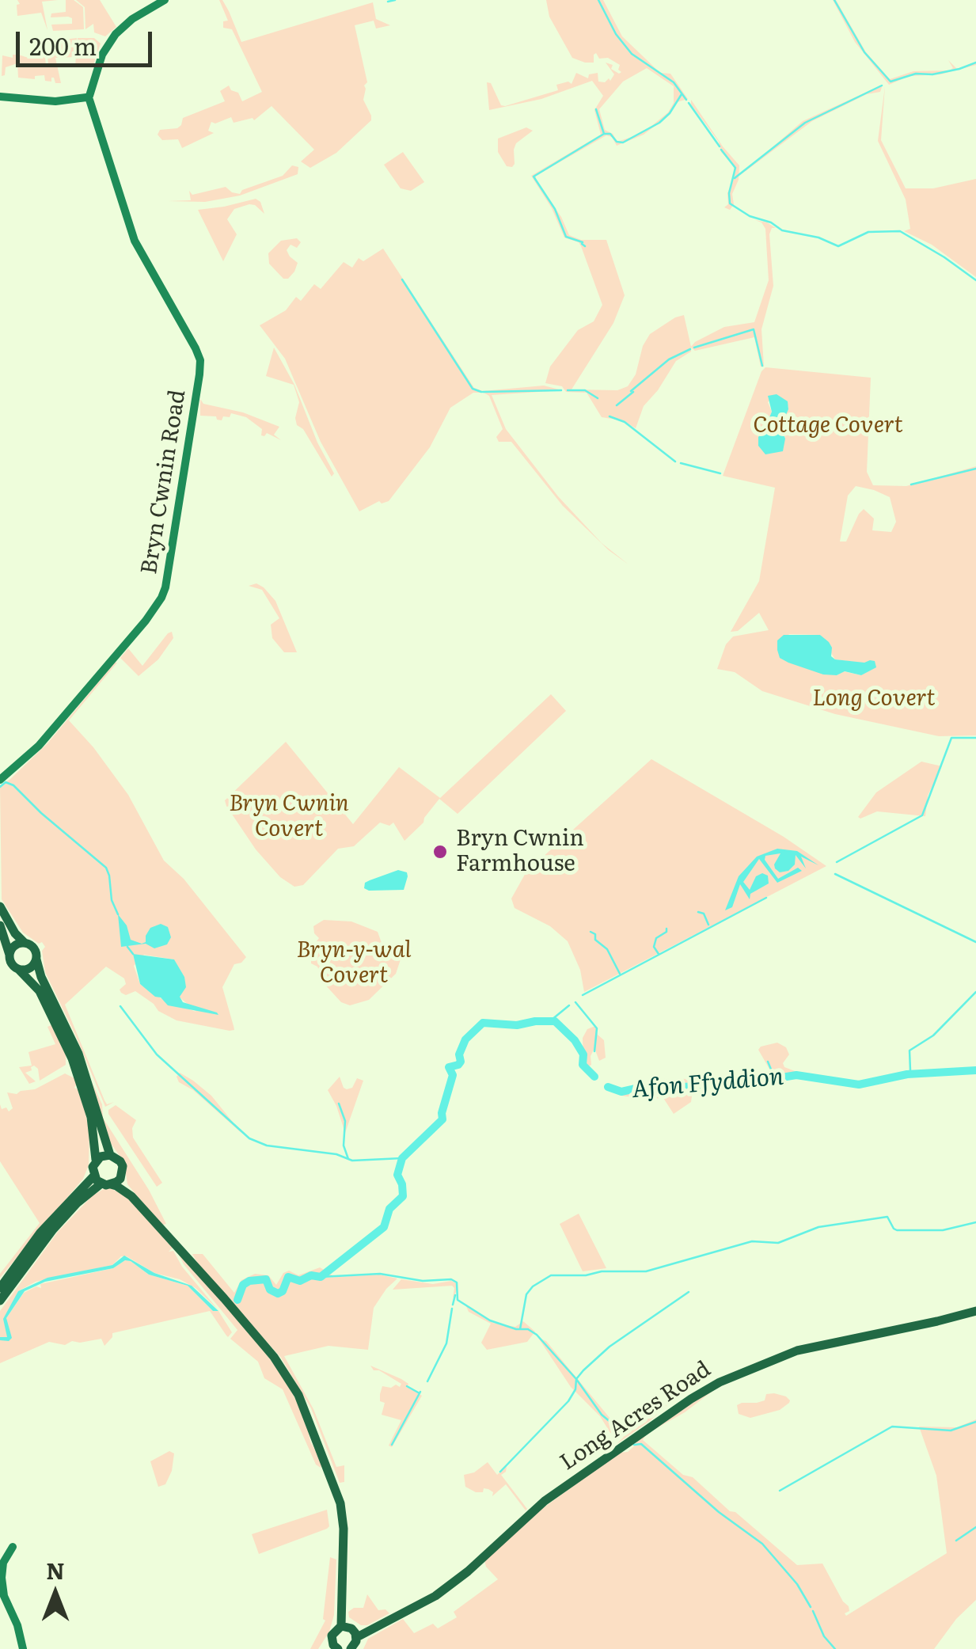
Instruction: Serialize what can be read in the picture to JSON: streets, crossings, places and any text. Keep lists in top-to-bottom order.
{
  "streets": {
    "main road": ["Long Acres Road"],
    "street": ["Bryn Cwnin Road"]
  },
  "water": ["Afon Ffyddion"],
  "parks": [
    "Cottage Covert",
    "Long Covert",
    "Bryn Cwnin Covert",
    "Bryn-y-wal Covert"
  ],
  "places": ["Bryn Cwnin Farmhouse"],
  "scale_bar": "200 m",
  "north": "top"
}
